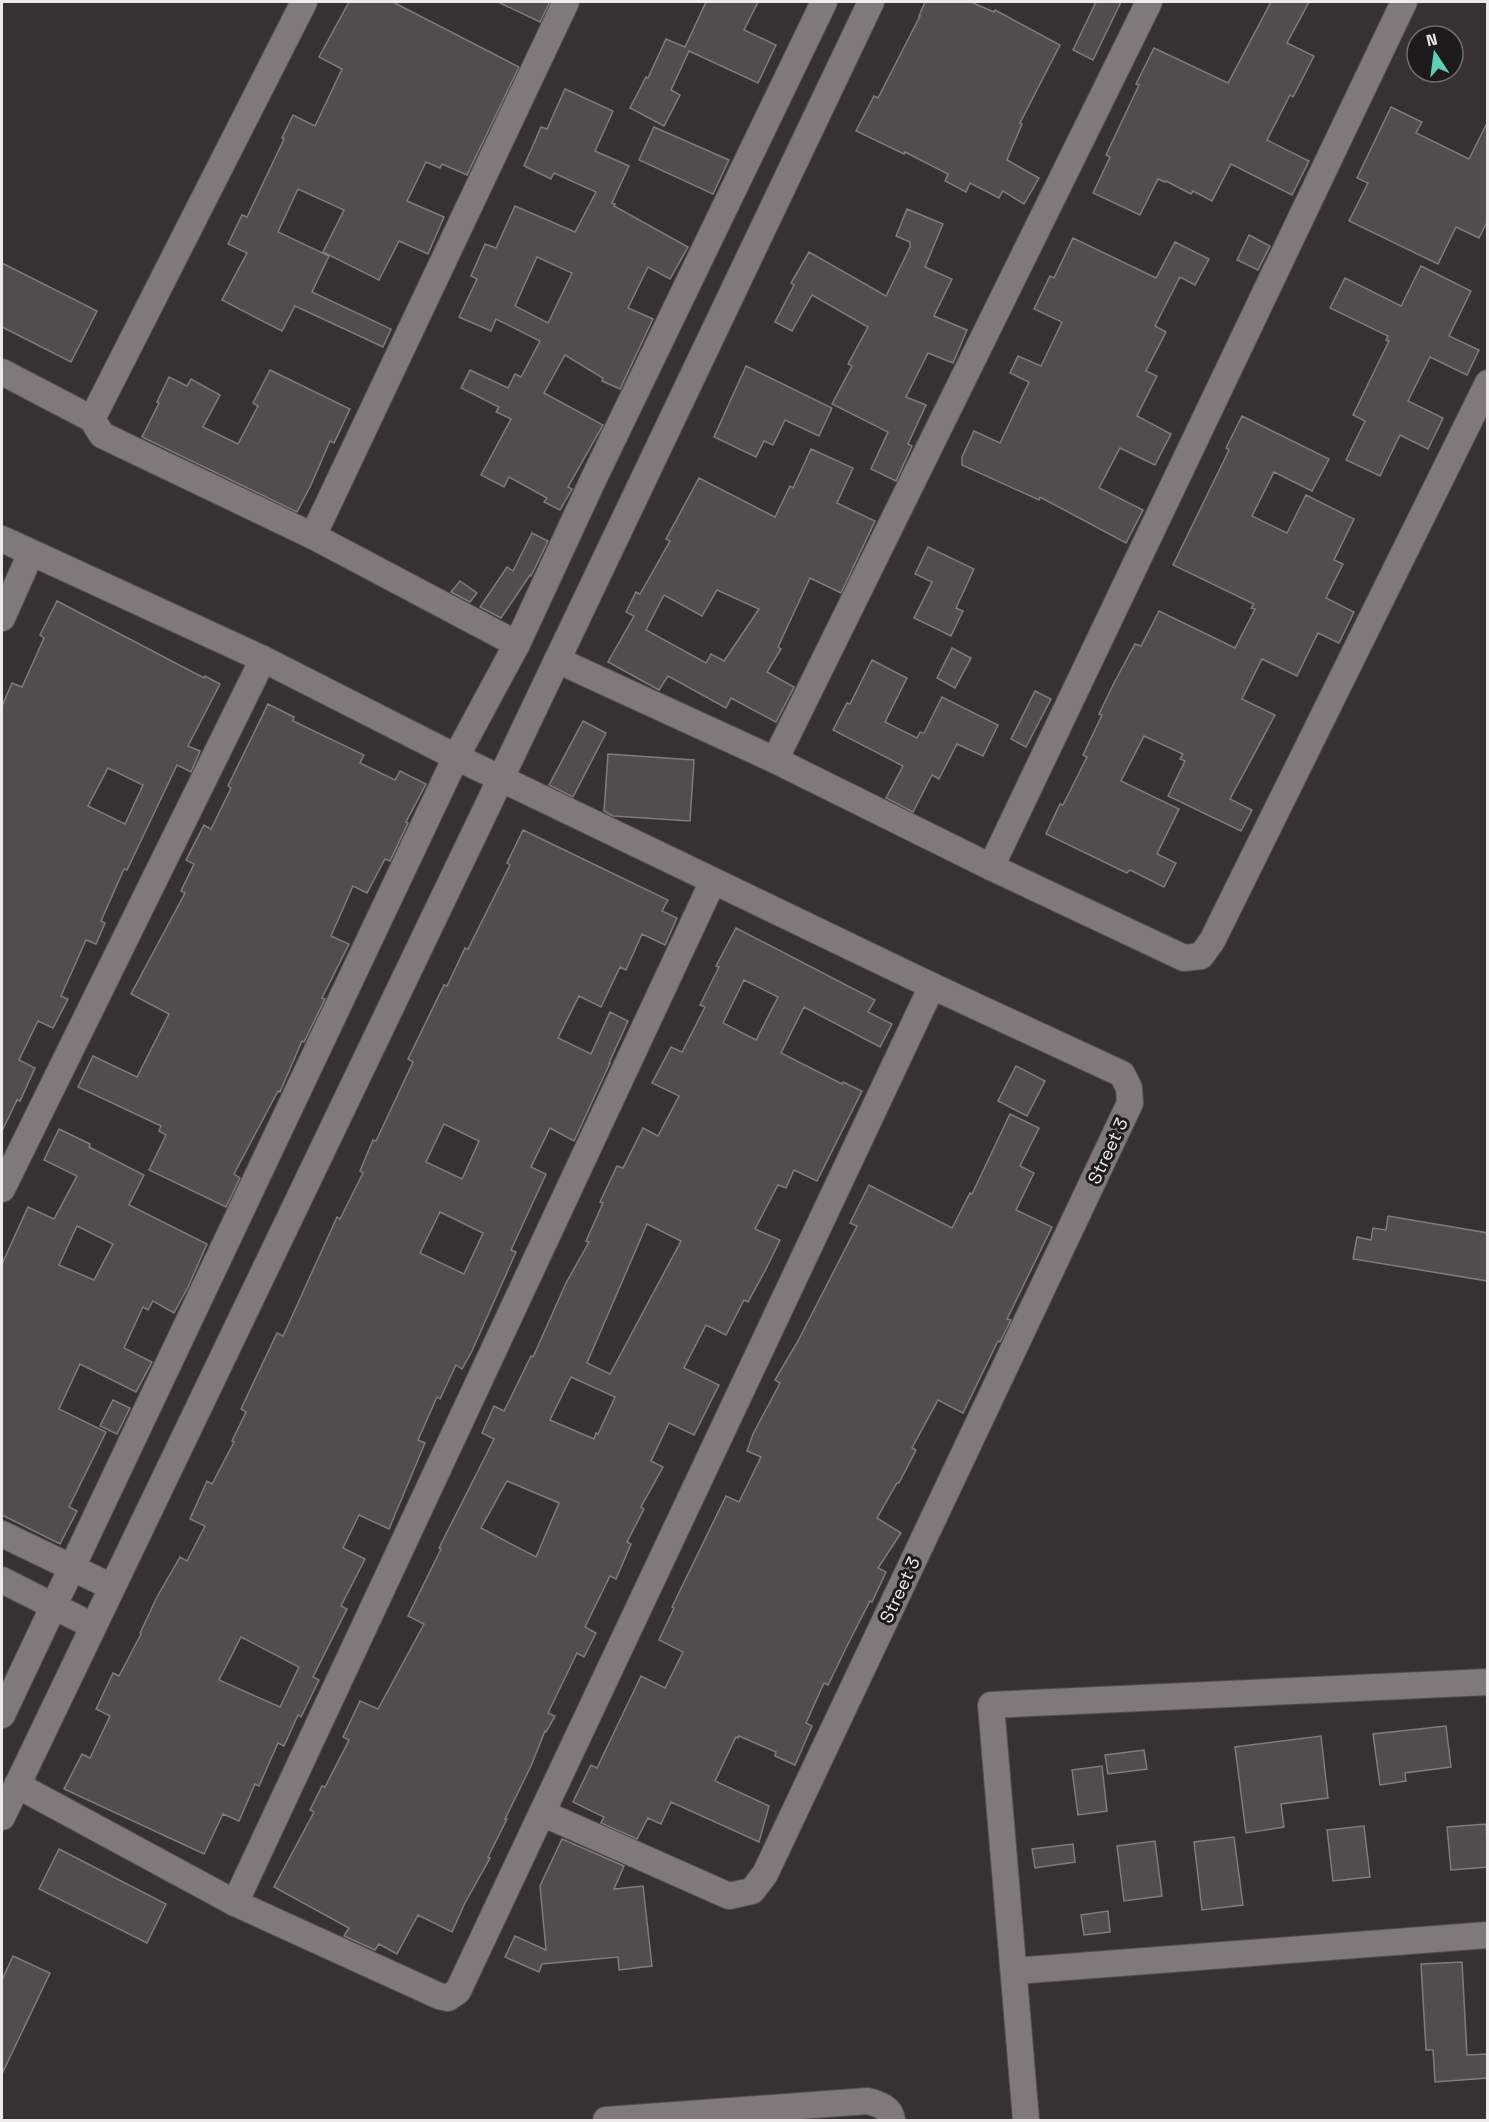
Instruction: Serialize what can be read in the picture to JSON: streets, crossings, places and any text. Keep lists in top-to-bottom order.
{
  "north": "top"
}
